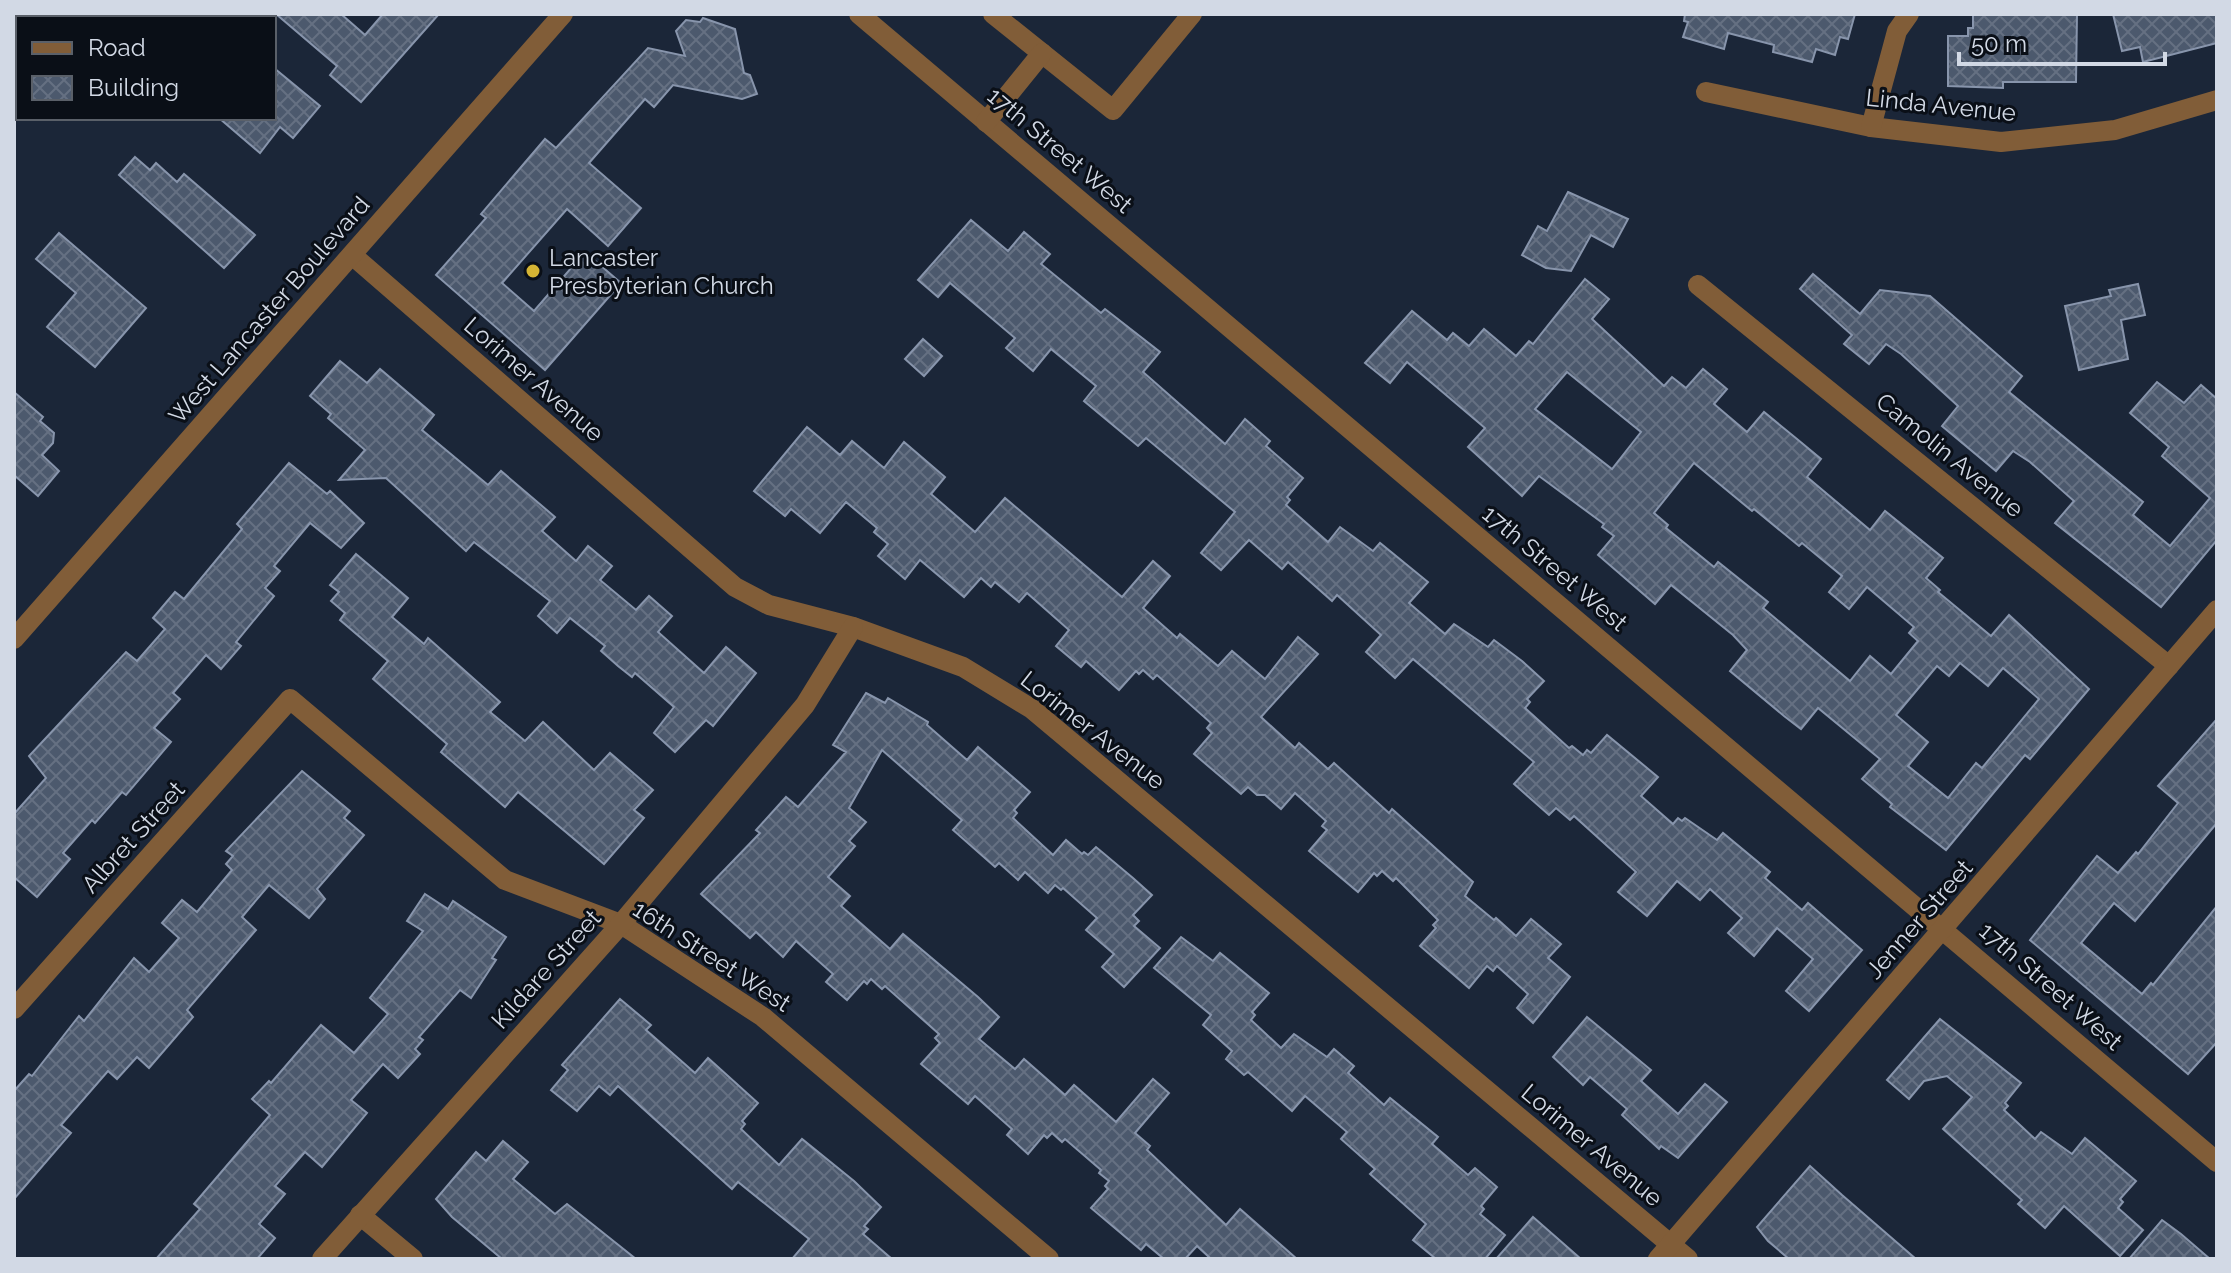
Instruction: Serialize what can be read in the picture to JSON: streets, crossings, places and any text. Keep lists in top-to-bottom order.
{
  "streets": {
    "street": [
      "Linda Avenue",
      "17th Street West",
      "West Lancaster Boulevard",
      "Lorimer Avenue",
      "Camolin Avenue",
      "Albret Street",
      "Jenner Street",
      "16th Street West",
      "Kildare Street"
    ]
  },
  "crossings": [
    ["17th Street West", "Jenner Street"],
    ["West Lancaster Boulevard", "Lorimer Avenue"],
    ["Lorimer Avenue", "Jenner Street"],
    ["Lorimer Avenue", "Kildare Street"],
    ["Camolin Avenue", "Jenner Street"],
    ["Albret Street", "16th Street West"],
    ["16th Street West", "Kildare Street"]
  ],
  "places": ["Lancaster Presbyterian Church"],
  "legend": ["Road", "Building"],
  "scale_bar": "50 m"
}
